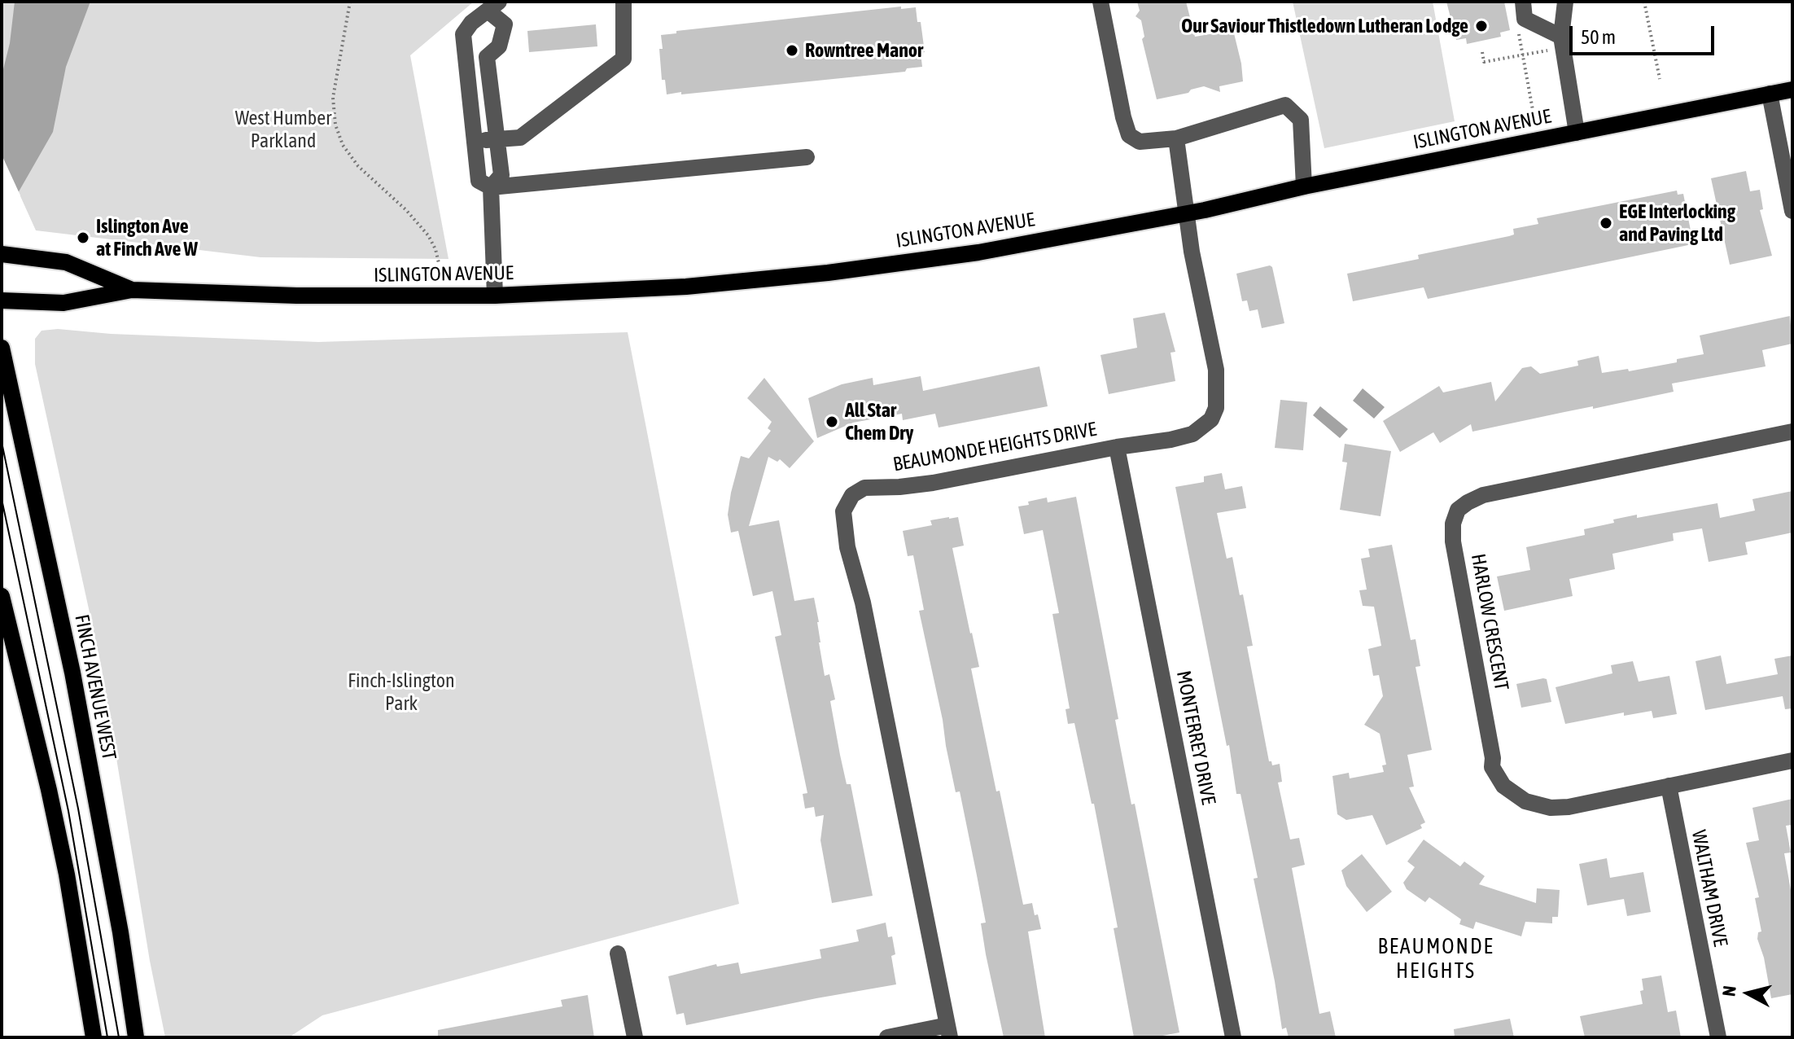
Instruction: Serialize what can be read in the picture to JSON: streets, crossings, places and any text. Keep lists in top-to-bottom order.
{
  "streets": {
    "main road": ["ISLINGTON AVENUE", "FINCH AVENUE WEST"],
    "street": [
      "BEAUMONDE HEIGHTS DRIVE",
      "HARLOW CRESCENT",
      "MONTERREY DRIVE",
      "WALTHAM DRIVE"
    ]
  },
  "crossings": [
    ["ISLINGTON AVENUE", "BEAUMONDE HEIGHTS DRIVE"],
    ["BEAUMONDE HEIGHTS DRIVE", "MONTERREY DRIVE"],
    ["HARLOW CRESCENT", "WALTHAM DRIVE"]
  ],
  "districts": ["BEAUMONDE HEIGHTS"],
  "parks": ["West Humber Parkland", "Finch-Islington Park"],
  "places": [
    "Our Saviour Thistledown Lutheran Lodge",
    "Rowntree Manor",
    "EGE Interlocking and Paving Ltd",
    "Islington Ave at Finch Ave W",
    "All Star Chem Dry"
  ],
  "scale_bar": "50 m",
  "north": "left"
}
